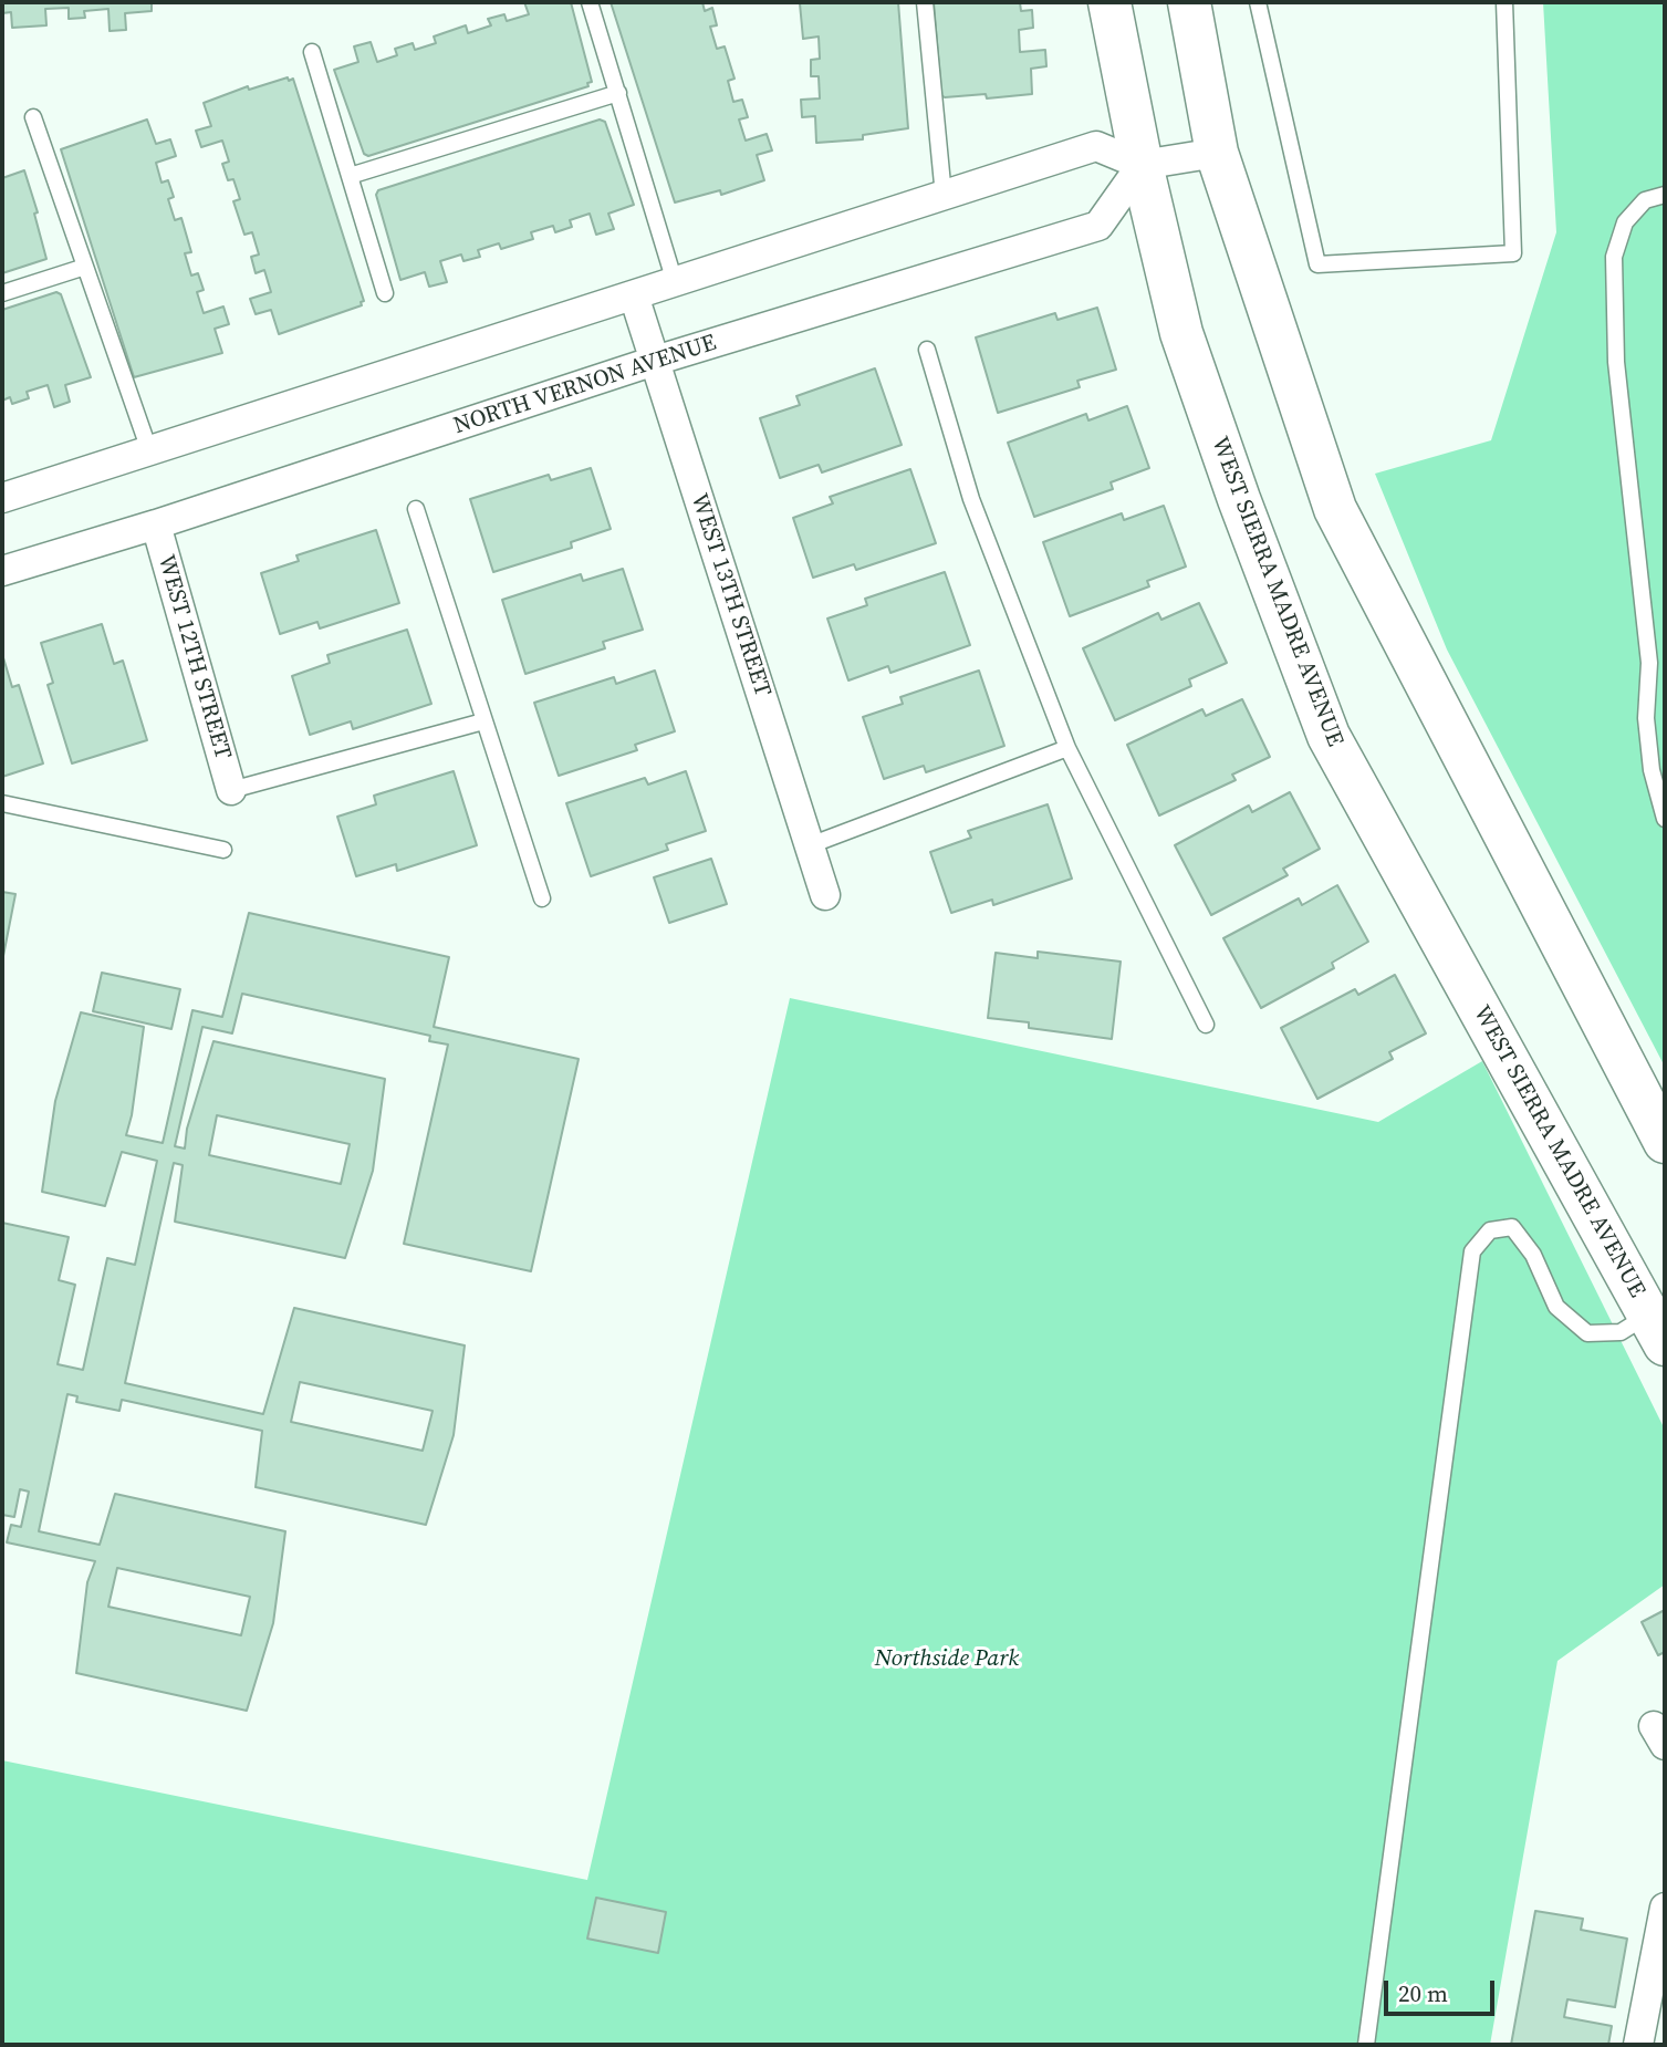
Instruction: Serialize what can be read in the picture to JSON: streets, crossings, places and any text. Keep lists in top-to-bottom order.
{
  "streets": {
    "street": [
      "NORTH VERNON AVENUE",
      "WEST SIERRA MADRE AVENUE",
      "WEST 13TH STREET",
      "WEST 12TH STREET"
    ]
  },
  "crossings": [
    ["NORTH VERNON AVENUE", "WEST SIERRA MADRE AVENUE"],
    ["NORTH VERNON AVENUE", "WEST 13TH STREET"],
    ["NORTH VERNON AVENUE", "WEST 12TH STREET"]
  ],
  "parks": ["Northside Park"],
  "scale_bar": "20 m"
}
